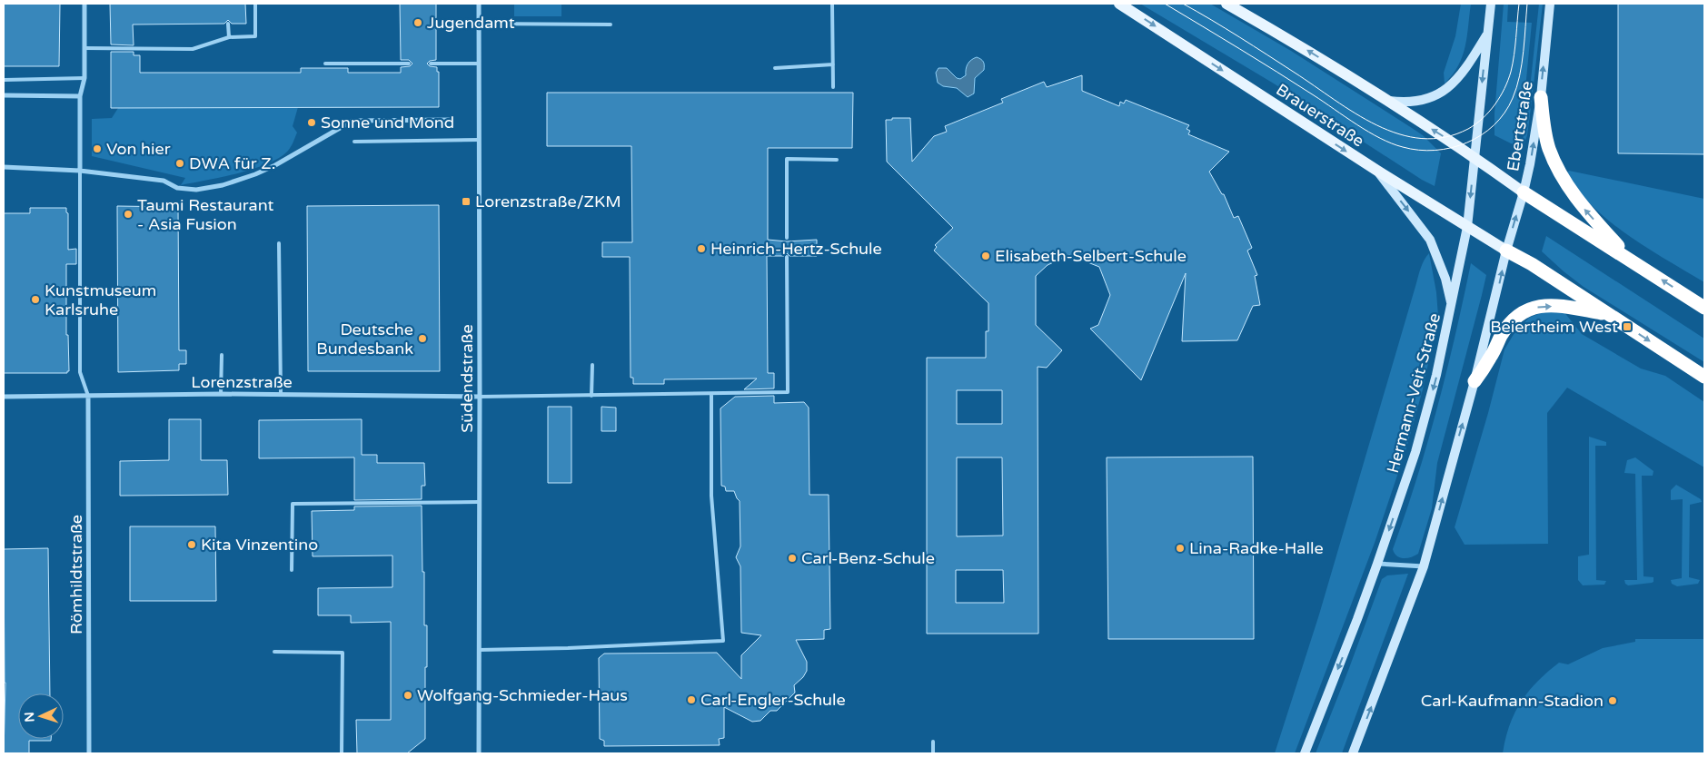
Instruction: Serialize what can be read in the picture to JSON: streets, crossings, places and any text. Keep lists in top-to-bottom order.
{
  "streets": {
    "main road": ["Brauerstraße"],
    "street": [
      "Ebertstraße",
      "Südendstraße",
      "Lorenzstraße",
      "Hermann-Veit-Straße",
      "Römhildtstraße"
    ]
  },
  "crossings": [
    ["Brauerstraße", "Ebertstraße"],
    ["Brauerstraße", "Hermann-Veit-Straße"],
    ["Südendstraße", "Lorenzstraße"],
    ["Lorenzstraße", "Römhildtstraße"]
  ],
  "places": {
    "other": [
      "Jugendamt",
      "Sonne und Mond",
      "Von hier",
      "DWA für Z.",
      "Taumi Restaurant - Asia Fusion",
      "Heinrich-Hertz-Schule",
      "Elisabeth-Selbert-Schule",
      "Kunstmuseum Karlsruhe",
      "Deutsche Bundesbank",
      "Kita Vinzentino",
      "Lina-Radke-Halle",
      "Carl-Benz-Schule",
      "Wolfgang-Schmieder-Haus",
      "Carl-Engler-Schule",
      "Carl-Kaufmann-Stadion"
    ],
    "transit": ["Lorenzstraße/ZKM", "Beiertheim West"]
  },
  "north": "left"
}
